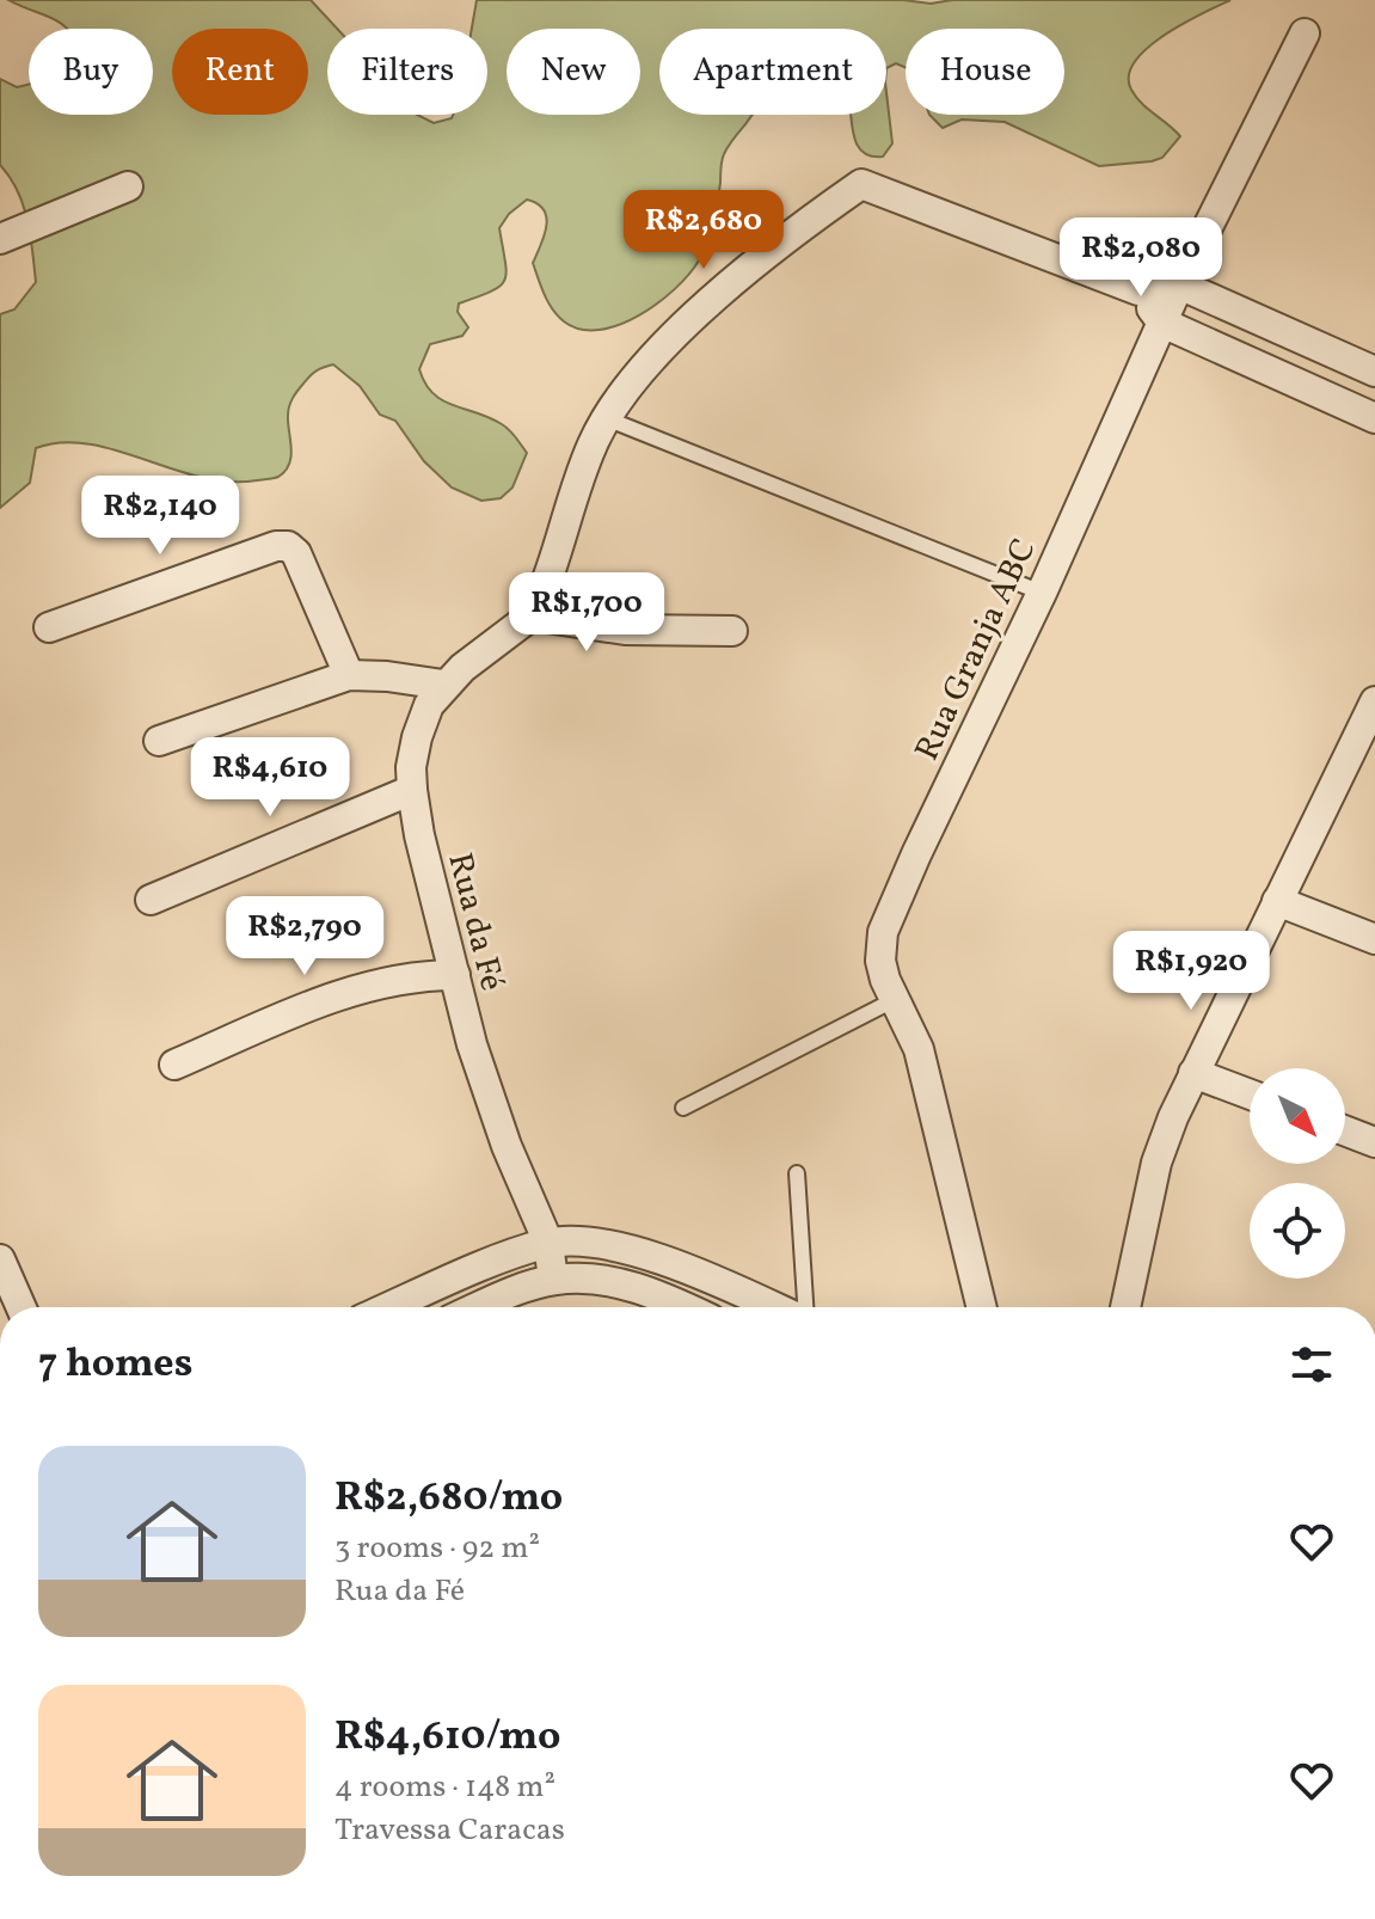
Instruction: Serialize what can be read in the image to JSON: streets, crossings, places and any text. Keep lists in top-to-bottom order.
{
  "streets": {
    "street": ["Rua Granja ABC", "Rua da Fé"]
  },
  "north": "bottom right",
  "page": {
    "chip": [
      "Buy",
      "Rent",
      "Filters",
      "New",
      "Apartment",
      "House"
    ],
    "price": [
      "R$2,680",
      "R$2,080",
      "R$2,140",
      "R$1,700",
      "R$4,610",
      "R$2,790",
      "R$1,920"
    ],
    "heading": "7 homes",
    "list": [
      {
        "name": "R$2,680/mo",
        "note": "3 rooms · 92 m² · Rua da Fé"
      },
      {
        "name": "R$4,610/mo",
        "note": "4 rooms · 148 m² · Travessa Caracas"
      }
    ]
  }
}
